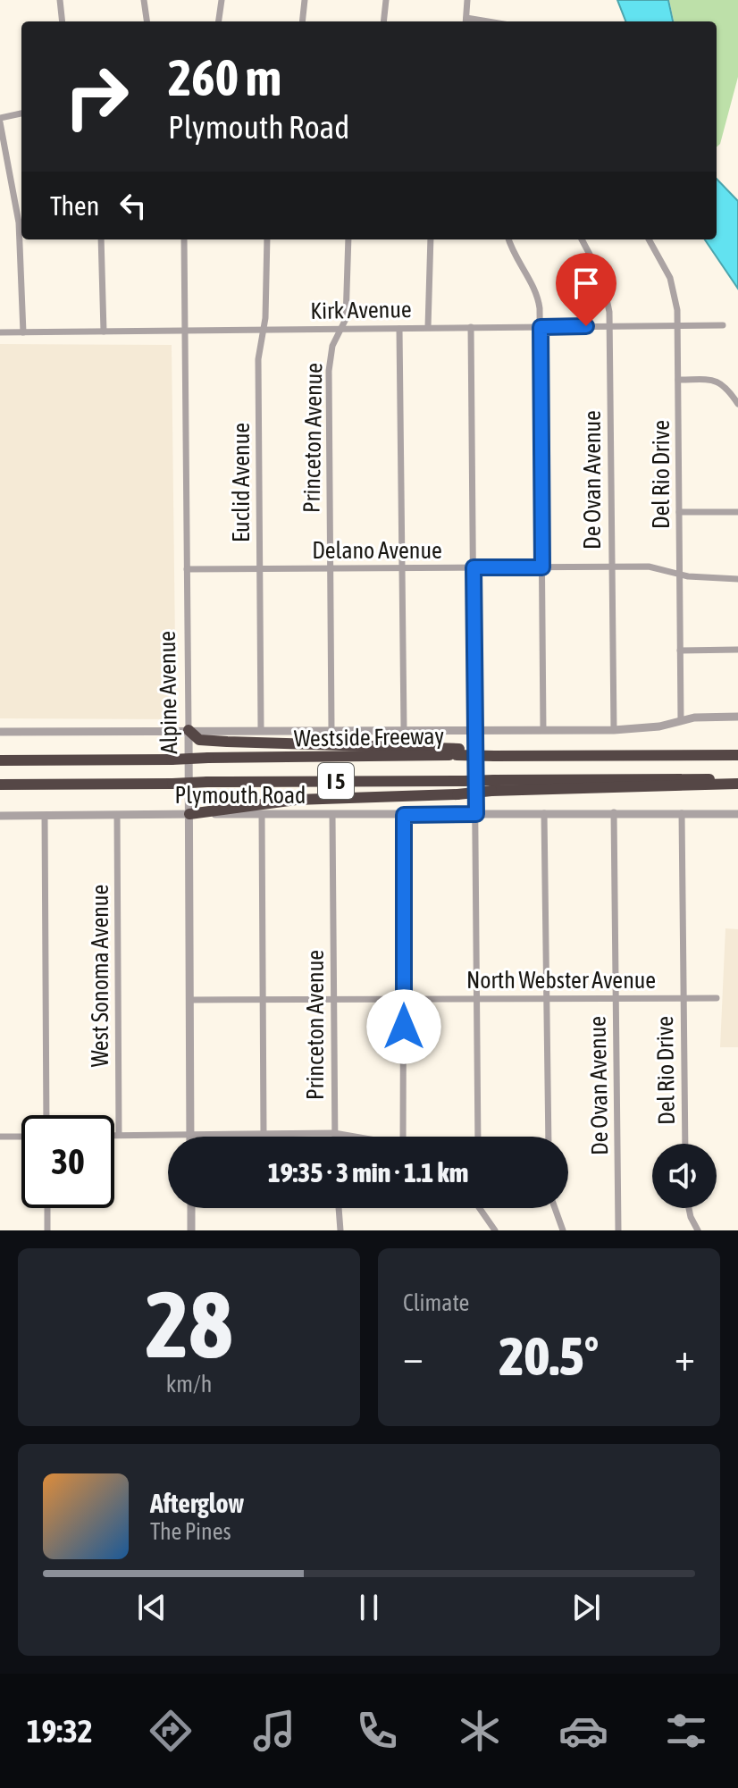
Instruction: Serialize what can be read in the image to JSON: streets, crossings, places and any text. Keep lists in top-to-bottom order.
{
  "streets": {
    "highway": ["Westside Freeway", "I 5"],
    "street": [
      "Kirk Avenue",
      "Princeton Avenue",
      "Del Rio Drive",
      "De Ovan Avenue",
      "Euclid Avenue",
      "Delano Avenue",
      "Alpine Avenue",
      "Plymouth Road",
      "West Sonoma Avenue",
      "North Webster Avenue"
    ]
  },
  "crossings": [
    ["Kirk Avenue", "Princeton Avenue"],
    ["Kirk Avenue", "Del Rio Drive"],
    ["Kirk Avenue", "De Ovan Avenue"],
    ["Kirk Avenue", "Euclid Avenue"],
    ["Kirk Avenue", "Alpine Avenue"],
    ["Princeton Avenue", "Delano Avenue"],
    ["Princeton Avenue", "Plymouth Road"],
    ["Princeton Avenue", "North Webster Avenue"],
    ["Del Rio Drive", "Delano Avenue"],
    ["Del Rio Drive", "Plymouth Road"],
    ["Del Rio Drive", "North Webster Avenue"],
    ["De Ovan Avenue", "Delano Avenue"],
    ["De Ovan Avenue", "Plymouth Road"],
    ["De Ovan Avenue", "North Webster Avenue"],
    ["Euclid Avenue", "Delano Avenue"],
    ["Delano Avenue", "Alpine Avenue"],
    ["Alpine Avenue", "Plymouth Road"],
    ["Alpine Avenue", "North Webster Avenue"],
    ["Plymouth Road", "West Sonoma Avenue"]
  ],
  "page": {
    "turn": ["260 m", "Plymouth Road"],
    "then": "Then",
    "limit": "30",
    "trip": "19:35 · 3 min · 1.1 km",
    "tile": [
      ["28", "km/h"],
      "Climate"
    ],
    "heat": ["−", "20.5°", "+"],
    "song": ["Afterglow", "The Pines"],
    "tabs": "19:32"
  }
}
